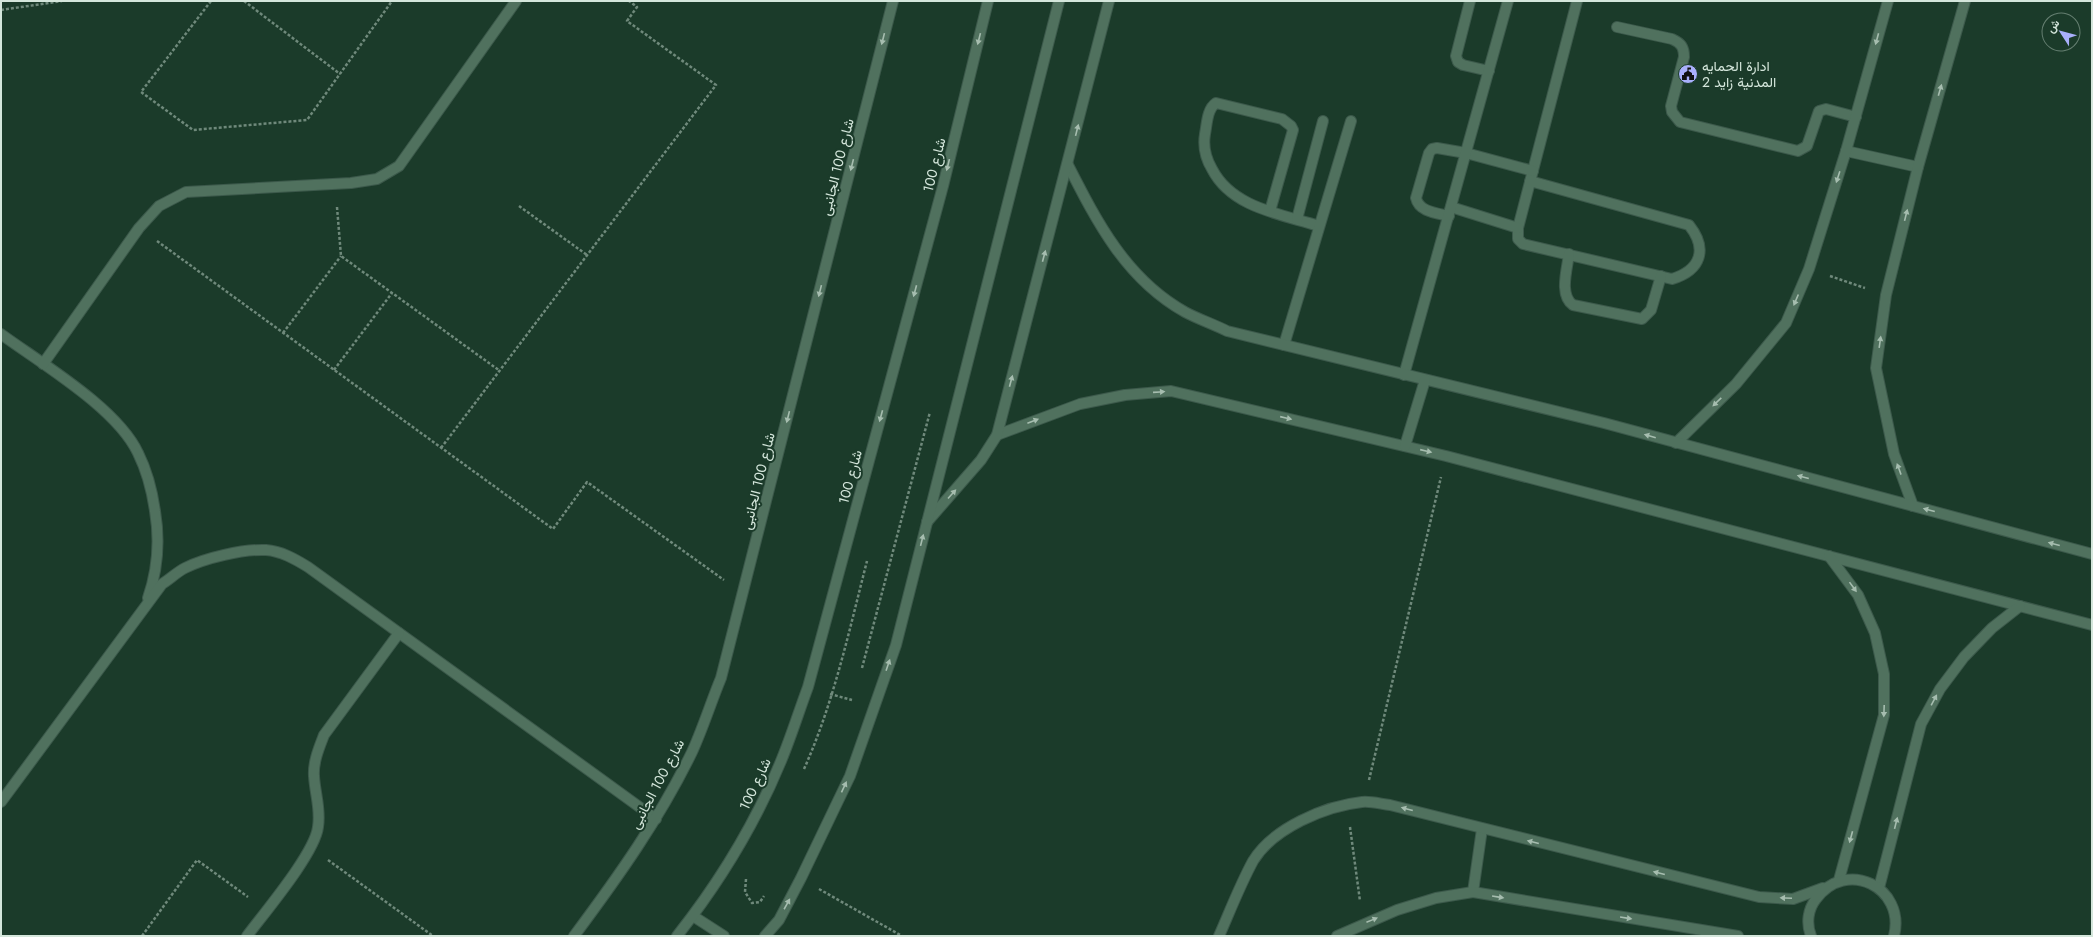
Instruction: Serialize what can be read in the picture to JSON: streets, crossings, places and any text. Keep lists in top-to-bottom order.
{
  "streets": {
    "street": ["شارع 100", "شارع 100 الجانبى"]
  },
  "one_way": ["شارع 100 الجانبى"],
  "places": {
    "public building": ["ادارة الحمايه المدنية زايد 2"]
  },
  "north": "top left"
}
